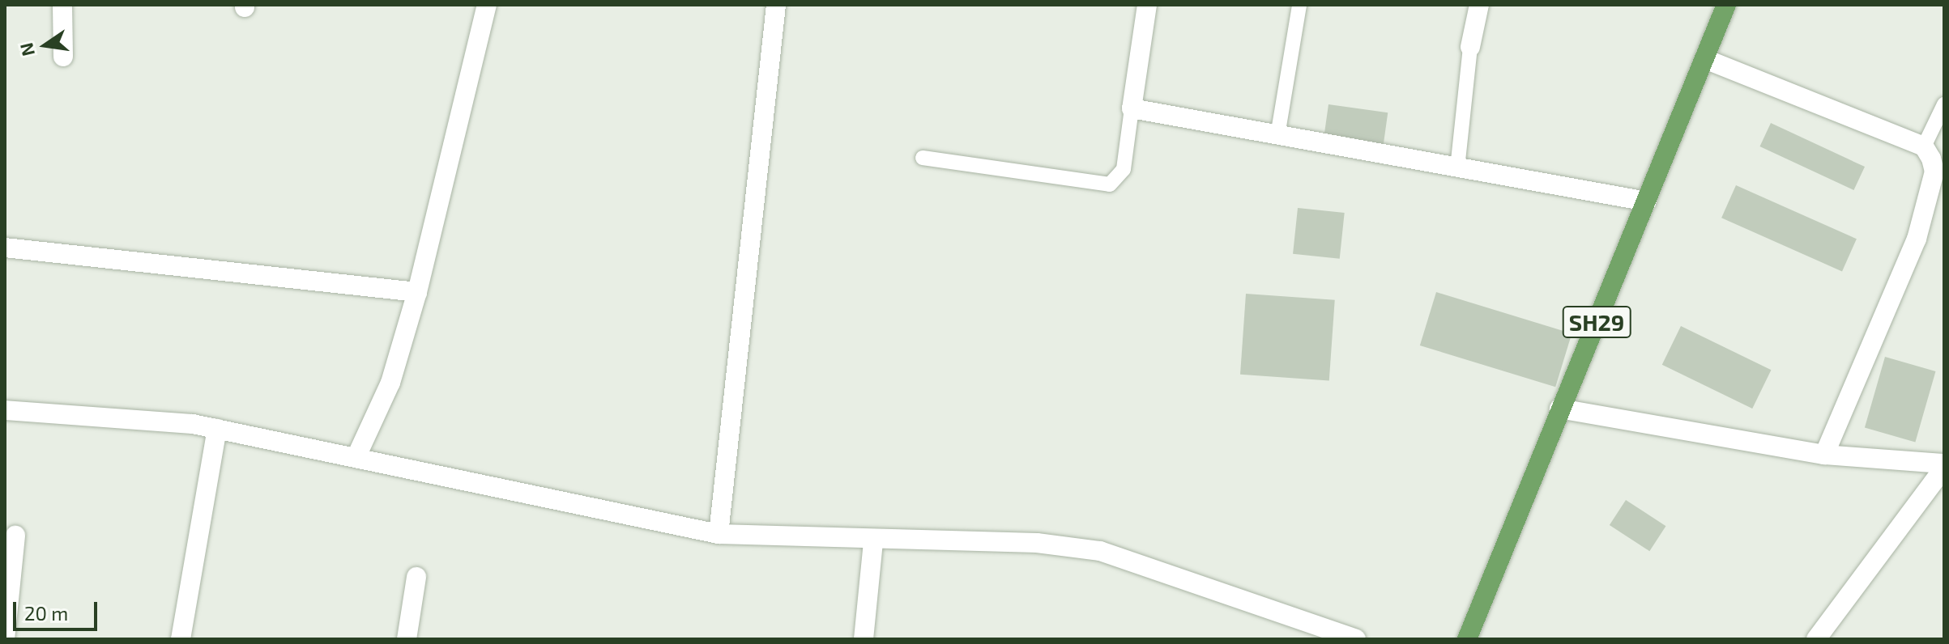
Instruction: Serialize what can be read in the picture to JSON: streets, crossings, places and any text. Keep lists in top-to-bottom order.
{
  "streets": {
    "main road": ["SH29"]
  },
  "scale_bar": "20 m",
  "north": "left"
}
